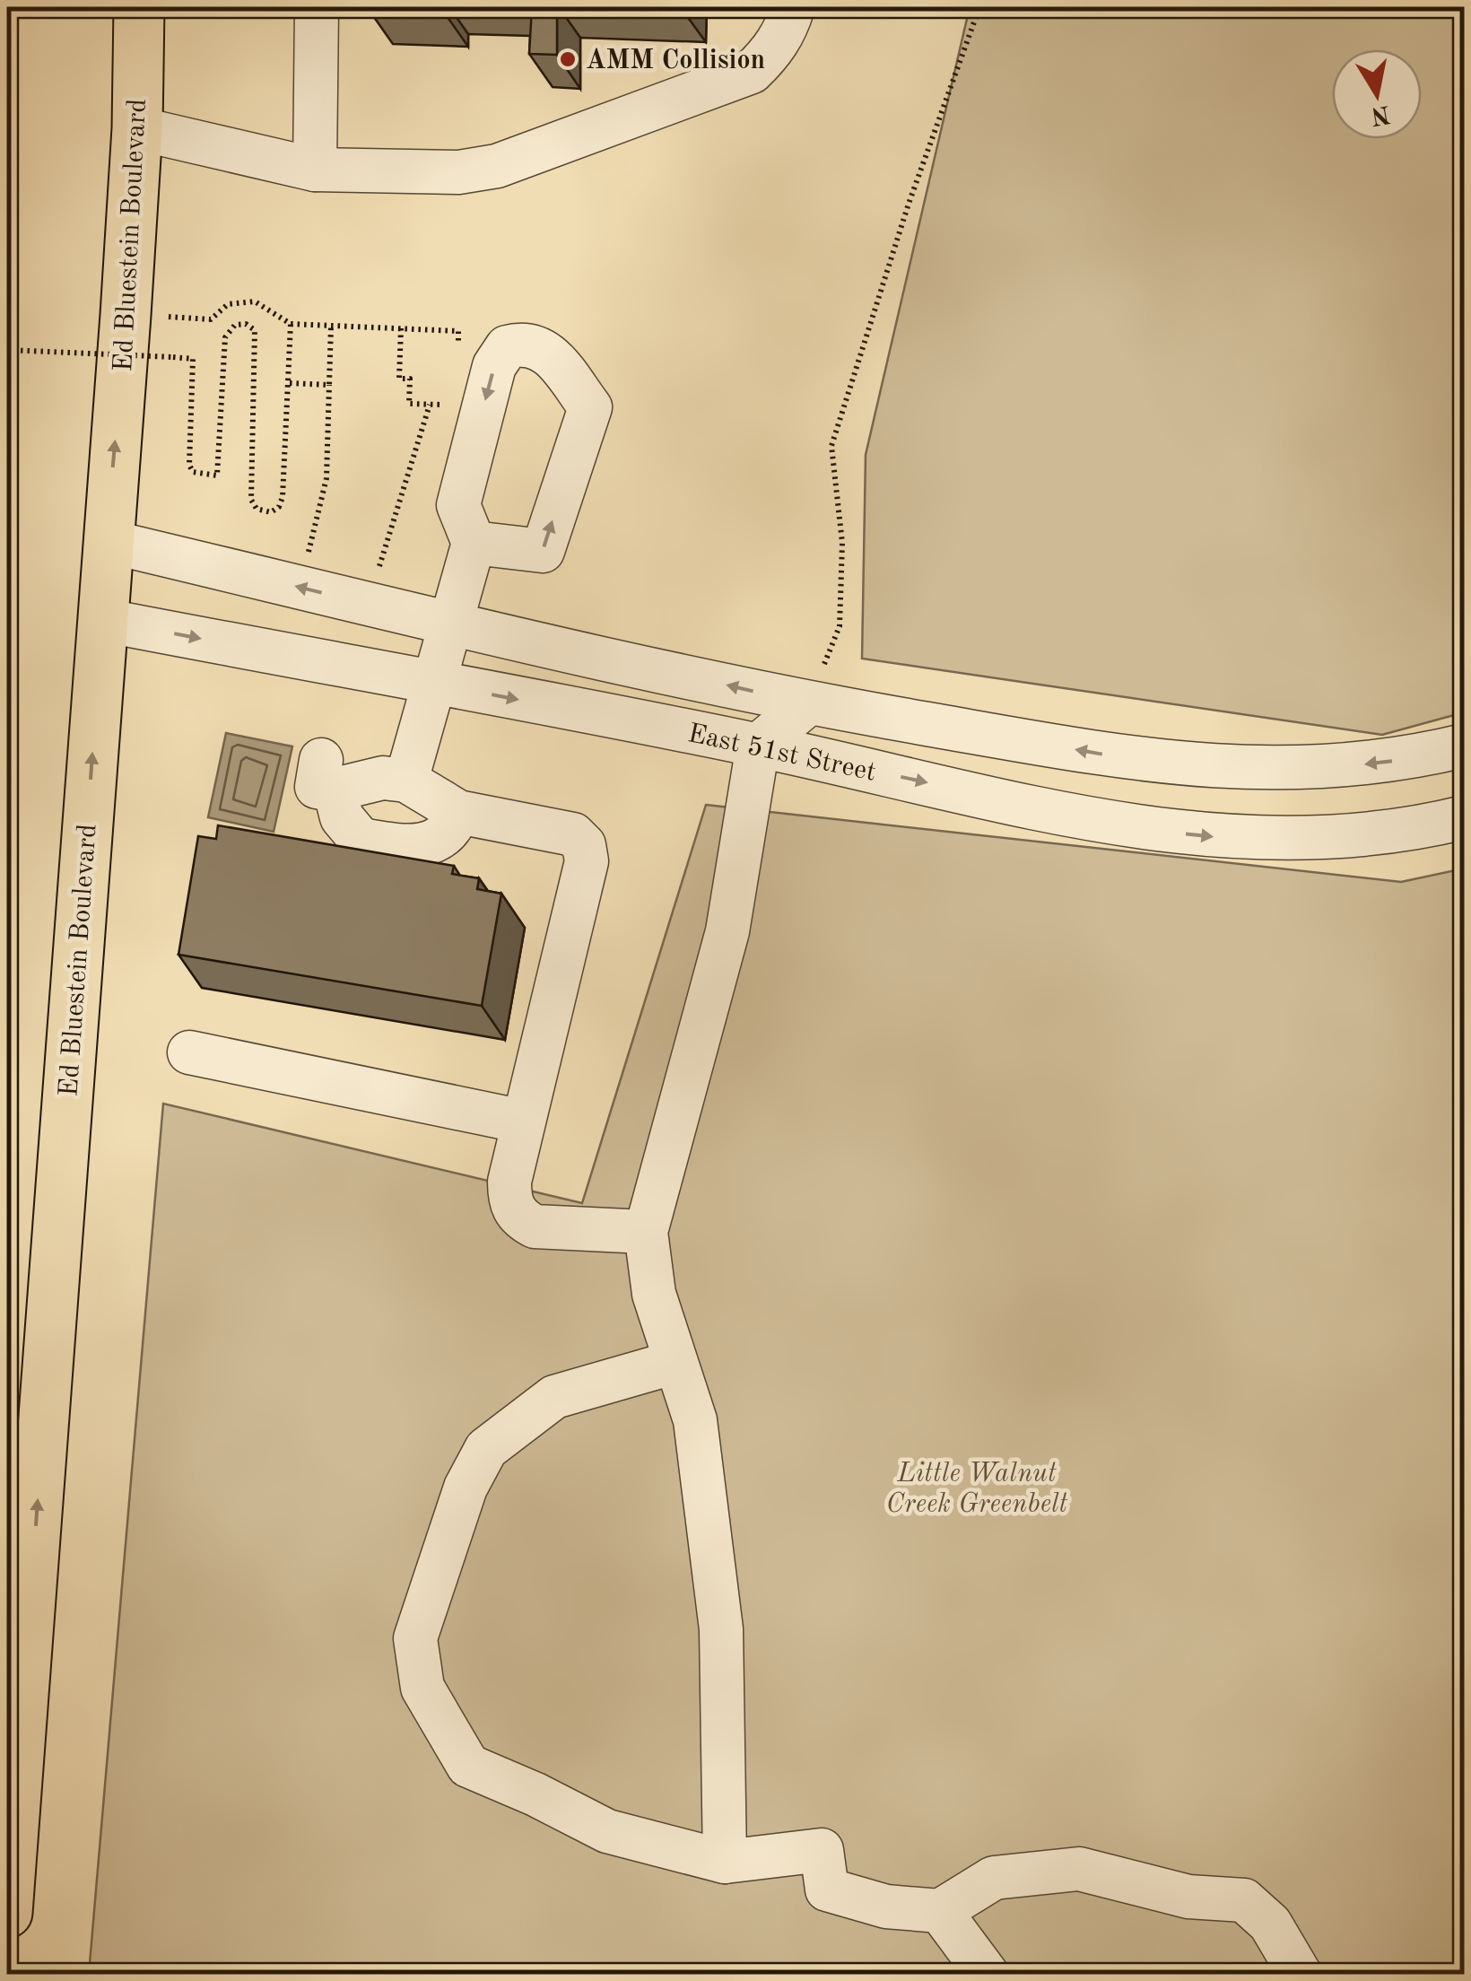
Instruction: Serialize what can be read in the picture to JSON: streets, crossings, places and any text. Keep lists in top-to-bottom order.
{
  "streets": {
    "main road": ["Ed Bluestein Boulevard"],
    "street": ["East 51st Street"]
  },
  "crossings": [
    ["Ed Bluestein Boulevard", "East 51st Street"]
  ],
  "one_way": ["Ed Bluestein Boulevard"],
  "parks": ["Little Walnut Creek Greenbelt"],
  "places": ["AMM Collision"],
  "north": "bottom"
}
